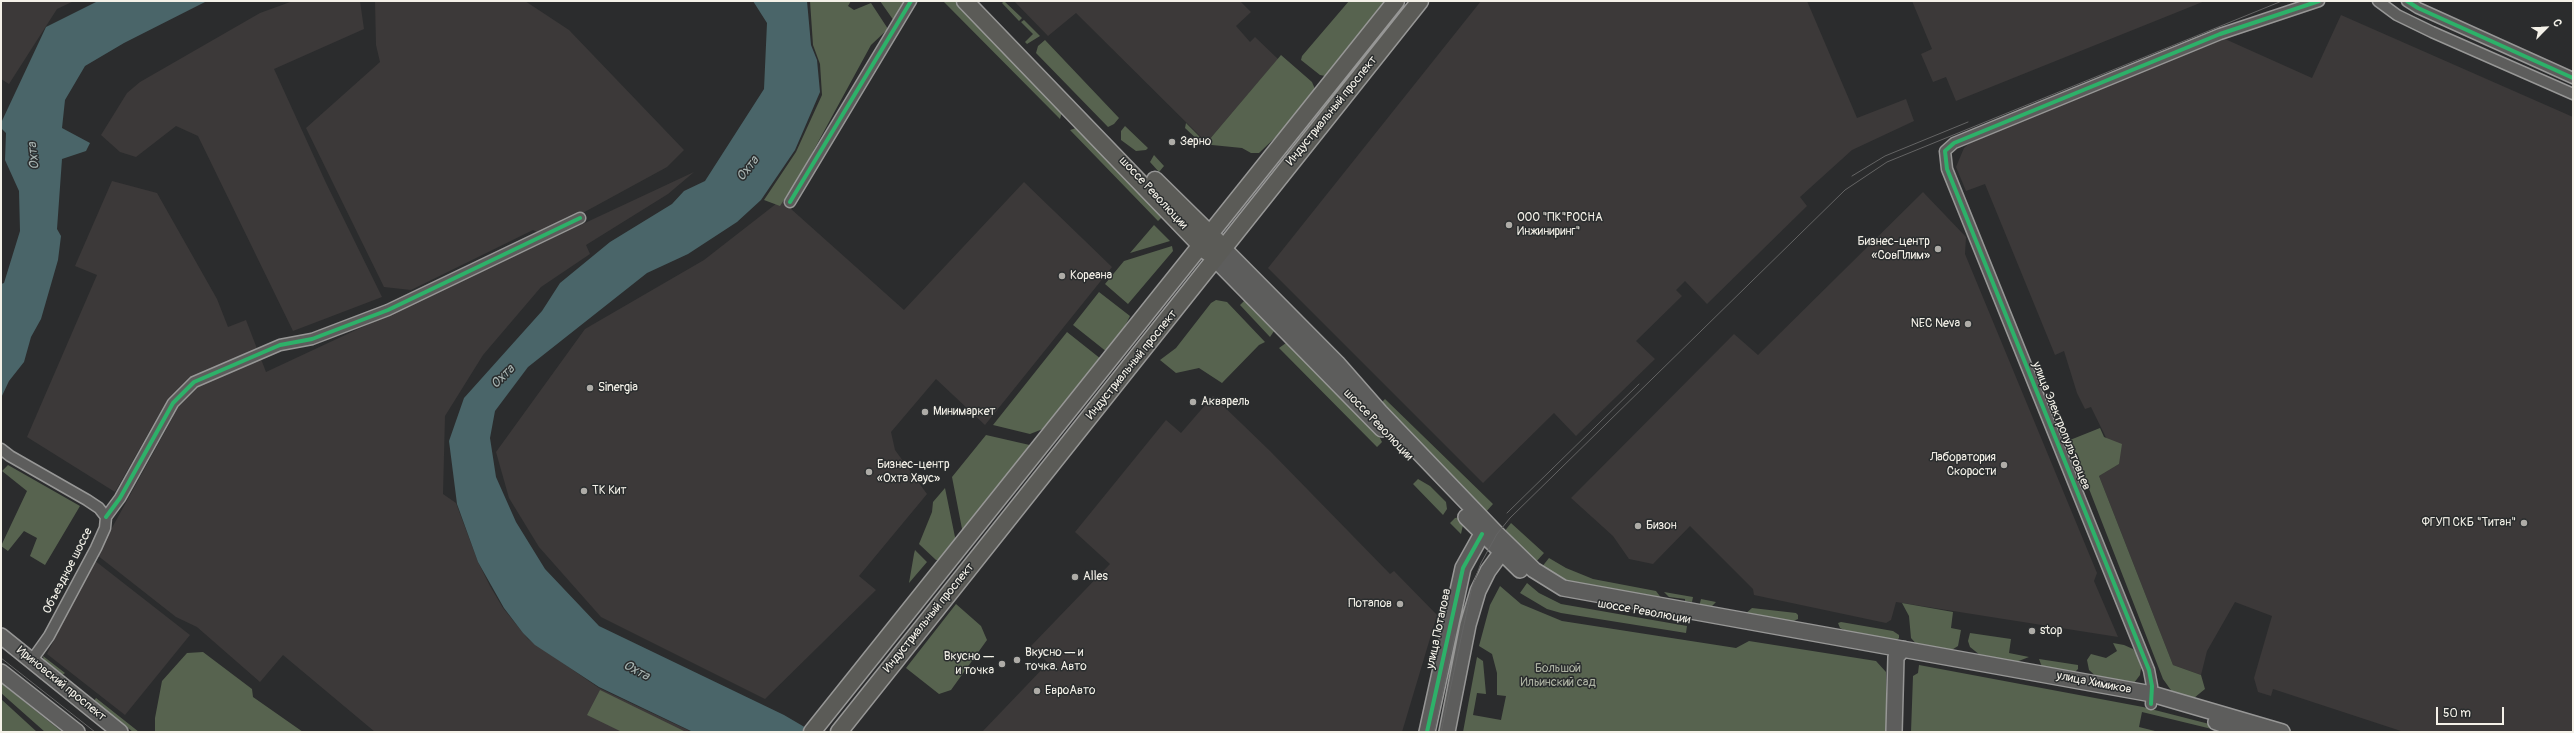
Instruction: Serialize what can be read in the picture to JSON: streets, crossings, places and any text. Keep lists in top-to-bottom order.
{
  "streets": {
    "main road": [
      "Индустриальный проспект",
      "шоссе Революции",
      "улица Потапова",
      "улица Химиков",
      "Ириновский проспект"
    ],
    "street": ["улица Электропультовцев", "Объездное шоссе"]
  },
  "crossings": [
    ["Индустриальный проспект", "шоссе Революции"],
    ["шоссе Революции", "улица Потапова"],
    ["шоссе Революции", "улица Химиков"],
    ["улица Электропультовцев", "улица Химиков"],
    ["Объездное шоссе", "Ириновский проспект"]
  ],
  "water": ["Охта"],
  "parks": ["Большой Ильинский сад"],
  "places": [
    "Зерно",
    "ООО \"ПК\"РОСНА Инжиниринг\"",
    "Бизнес-центр «СовПлим»",
    "Кореана",
    "NEC Neva",
    "Sinergia",
    "Акварель",
    "Минимаркет",
    "Лаборатория Скорости",
    "Бизнес-центр «Охта Хаус»",
    "ТК Кит",
    "ФГУП СКБ \"Титан\"",
    "Бизон",
    "Alles",
    "Потапов",
    "stop",
    "Вкусно — и точка. Авто",
    "Вкусно — и точка",
    "ЕвроАвто"
  ],
  "scale_bar": "50 m",
  "north": "top right"
}
